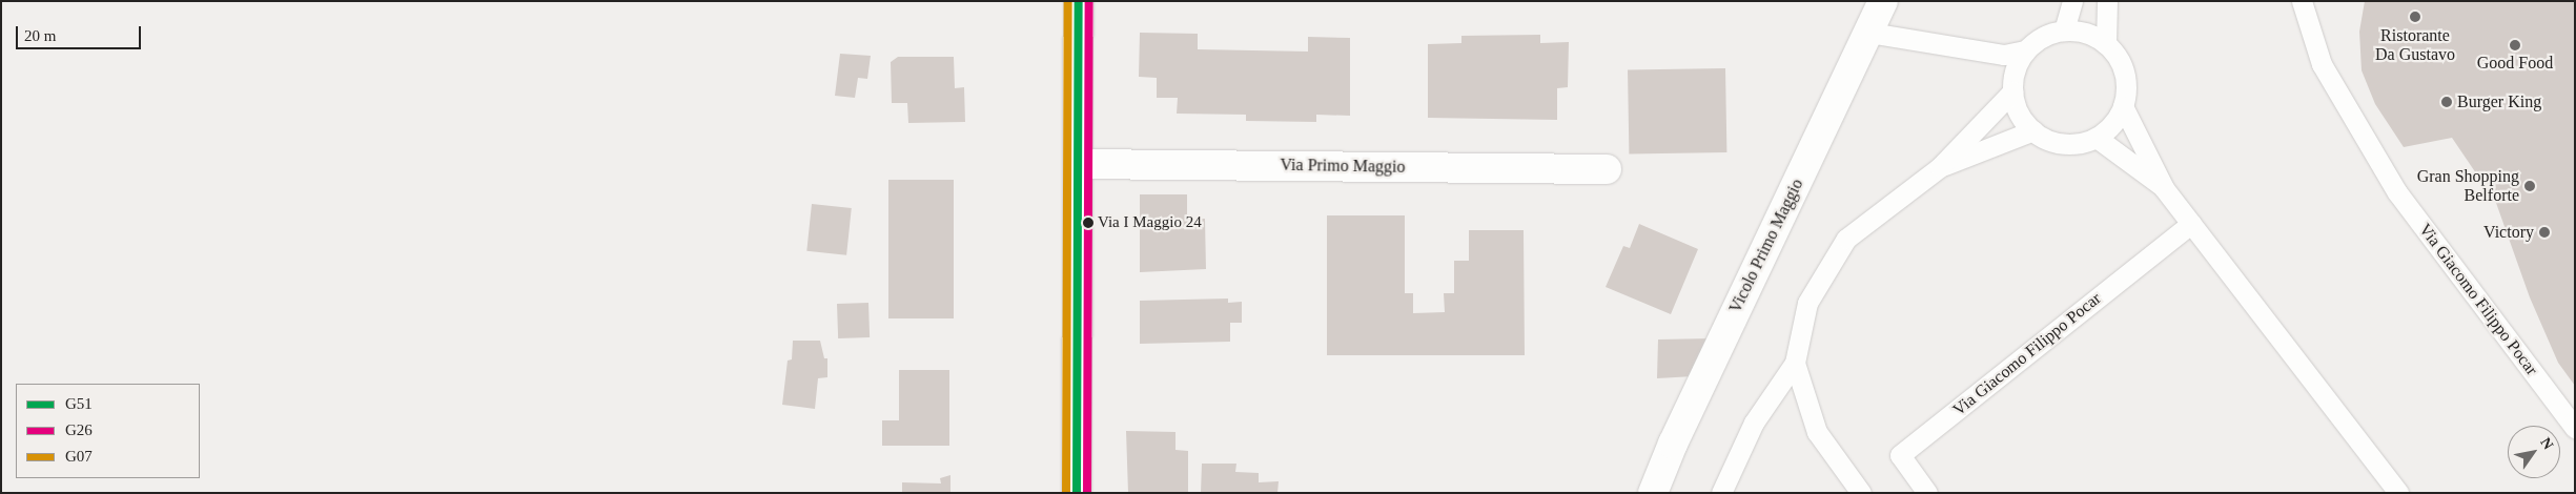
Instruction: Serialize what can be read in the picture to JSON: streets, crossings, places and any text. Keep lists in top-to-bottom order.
{
  "streets": {
    "street": ["Via Primo Maggio", "Vicolo Primo Maggio"],
    "lane": ["Via Giacomo Filippo Pocar"]
  },
  "places": [
    "Ristorante Da Gustavo",
    "Good Food",
    "Burger King",
    "Gran Shopping Belforte",
    "Via I Maggio 24",
    "Victory"
  ],
  "lines": ["transit line G51", "transit line G26", "transit line G07"],
  "legend": ["G51", "G26", "G07"],
  "scale_bar": "20 m",
  "north": "top right"
}
